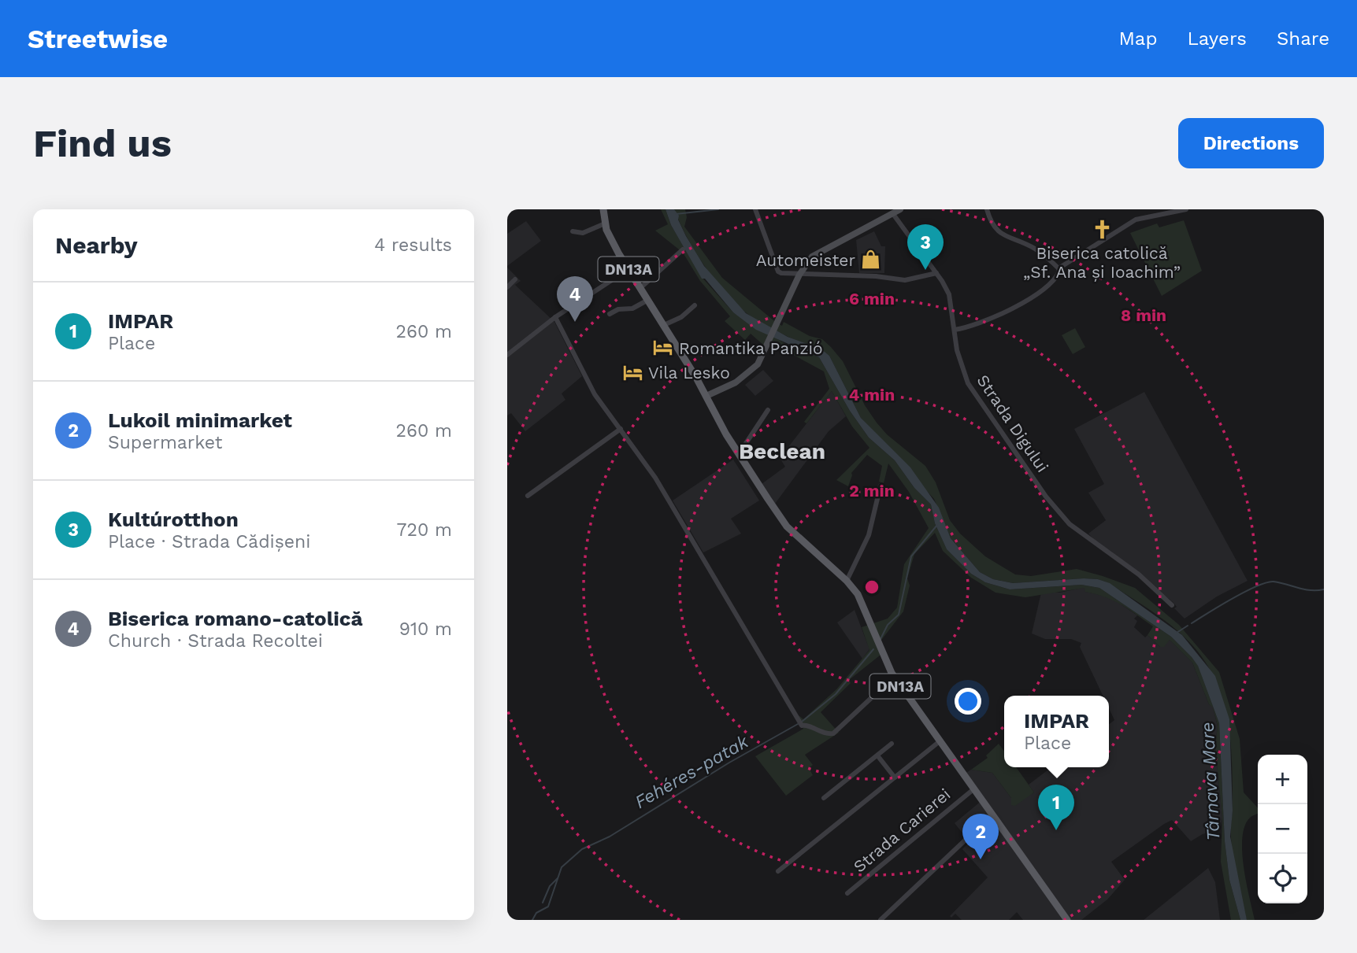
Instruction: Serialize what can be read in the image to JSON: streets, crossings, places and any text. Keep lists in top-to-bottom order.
{
  "streets": {
    "main road": ["DN13A"],
    "street": ["Strada Digului", "Strada Carierei"]
  },
  "crossings": [
    ["DN13A", "Strada Carierei"]
  ],
  "districts": ["Beclean"],
  "water": ["Fehéres-patak", "Târnava Mare"],
  "places": {
    "church": ["Biserica catolică „Sf. Ana și Ioachim”"],
    "shop": ["Automeister"],
    "hotel": ["Romantika Panzió", "Vila Lesko"]
  },
  "page": {
    "header": "Streetwise",
    "nav": ["Map", "Layers", "Share"],
    "buttons": "Directions",
    "title": "Find us",
    "heading": ["Nearby", "4 results"],
    "pins": [
      "3",
      "4",
      "1",
      "2"
    ],
    "list": [
      {
        "mark": "1",
        "name": "IMPAR",
        "note": "Place",
        "value": "260 m"
      },
      {
        "mark": "2",
        "name": "Lukoil minimarket",
        "note": "Supermarket",
        "value": "260 m"
      },
      {
        "mark": "3",
        "name": "Kultúrotthon",
        "note": "Place · Strada Cădișeni",
        "value": "720 m"
      },
      {
        "mark": "4",
        "name": "Biserica romano-catolică",
        "note": "Church · Strada Recoltei",
        "value": "910 m"
      }
    ],
    "popup": ["IMPAR", "Place"],
    "map_buttons": ["+", "−"]
  },
  "rings": [
    "6 min",
    "8 min",
    "4 min",
    "2 min"
  ]
}
